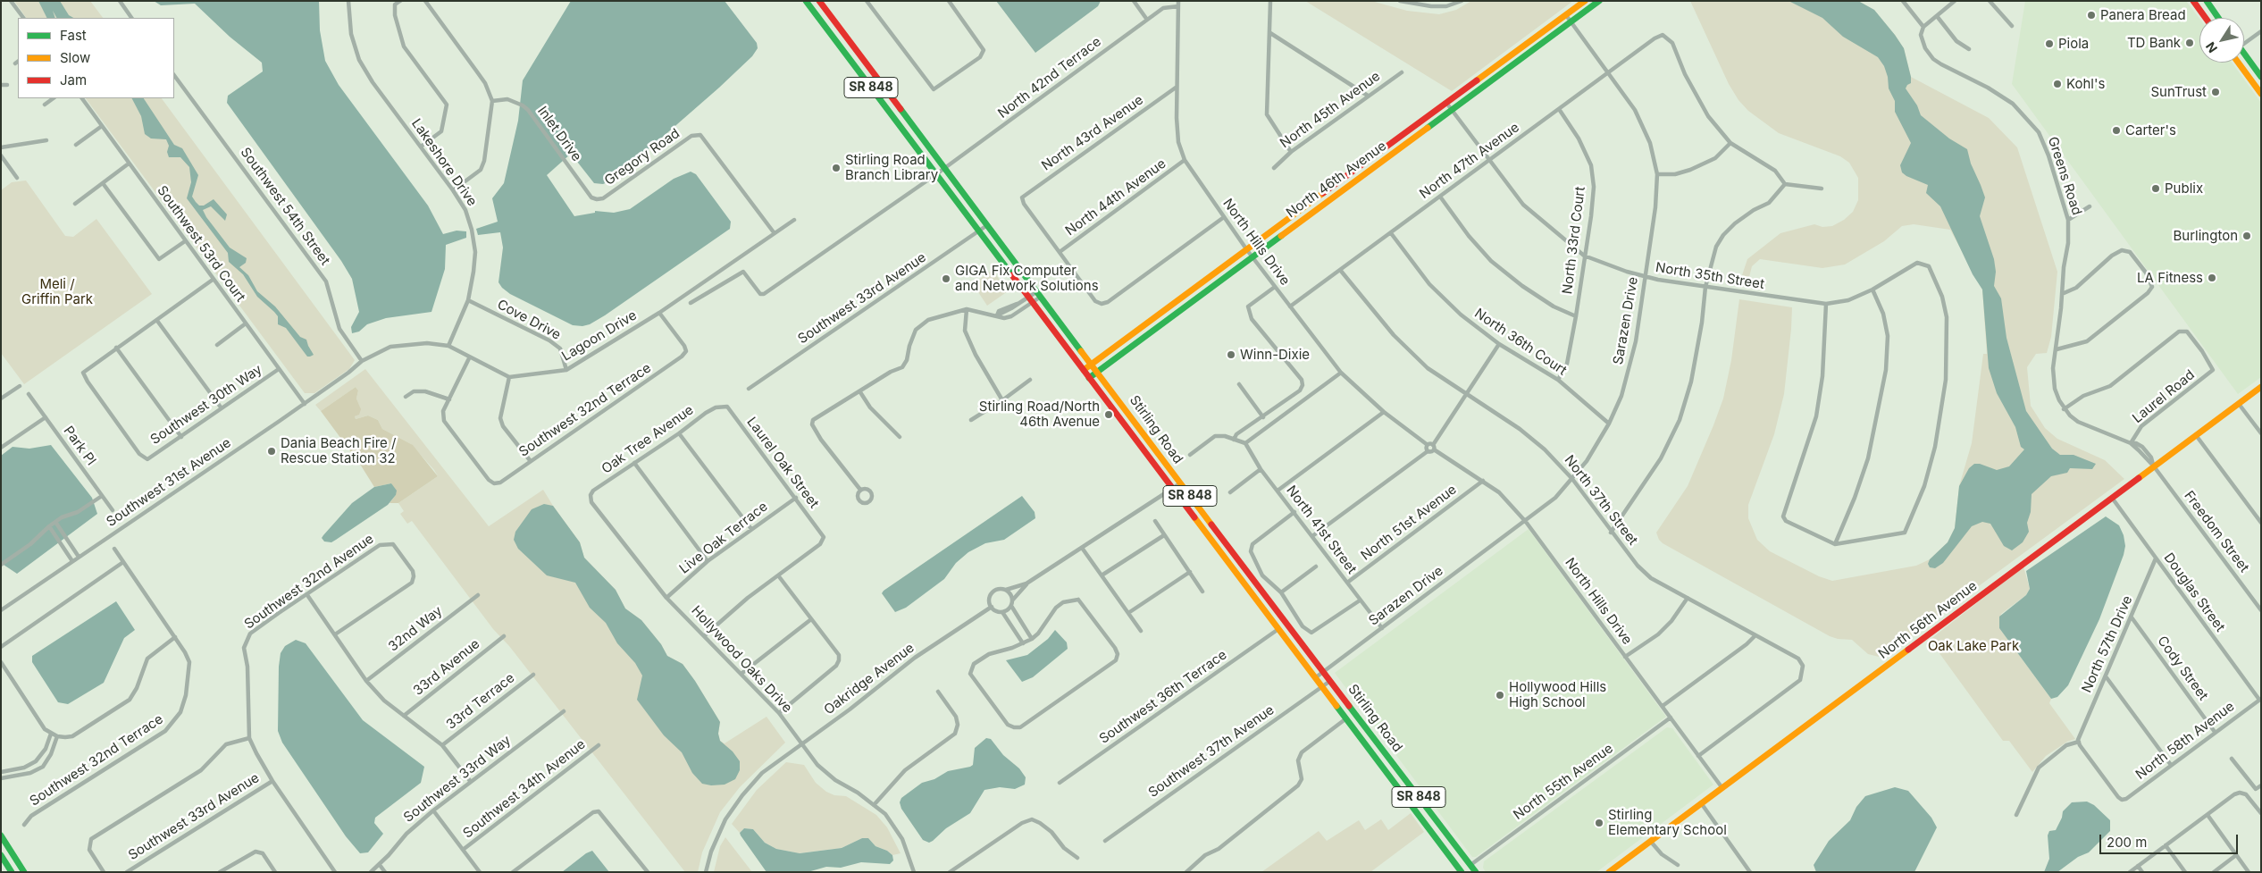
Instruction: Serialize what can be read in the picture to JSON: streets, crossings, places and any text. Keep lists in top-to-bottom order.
{
  "streets": {
    "main road": [
      "SR 848",
      "North 46th Avenue",
      "Stirling Road",
      "North 56th Avenue"
    ],
    "street": [
      "North 42nd Terrace",
      "North 45th Avenue",
      "North 43rd Avenue",
      "Inlet Drive",
      "Gregory Road",
      "North 47th Avenue",
      "Lakeshore Drive",
      "Greens Road",
      "North 44th Avenue",
      "Southwest 54th Street",
      "North 33rd Court",
      "North Hills Drive",
      "Southwest 53rd Court",
      "North 35th Street",
      "Southwest 33rd Avenue",
      "Cove Drive",
      "Sarazen Drive",
      "Lagoon Drive",
      "North 36th Court",
      "Laurel Road",
      "Southwest 30th Way",
      "Southwest 32nd Terrace",
      "Oak Tree Avenue",
      "Park Pl",
      "Laurel Oak Street",
      "Southwest 31st Avenue",
      "North 37th Street",
      "North 51st Avenue",
      "North 41st Street",
      "Freedom Street",
      "Live Oak Terrace",
      "Southwest 32nd Avenue",
      "Douglas Street",
      "32nd Way",
      "North 57th Drive",
      "Hollywood Oaks Drive",
      "33rd Avenue",
      "Cody Street",
      "Oakridge Avenue",
      "Southwest 36th Terrace",
      "33rd Terrace",
      "North 58th Avenue",
      "Southwest 37th Avenue",
      "Southwest 33rd Way",
      "North 55th Avenue",
      "Southwest 34th Avenue"
    ]
  },
  "crossings": [
    ["North 42nd Terrace", "North Hills Drive"],
    ["North 42nd Terrace", "Stirling Road"],
    ["North 43rd Avenue", "North 44th Avenue"],
    ["North 43rd Avenue", "North Hills Drive"],
    ["Inlet Drive", "Gregory Road"],
    ["Gregory Road", "Lagoon Drive"],
    ["North 47th Avenue", "North 33rd Court"],
    ["North 47th Avenue", "North Hills Drive"],
    ["North 47th Avenue", "North 35th Street"],
    ["North 47th Avenue", "Sarazen Drive"],
    ["North 47th Avenue", "North 36th Court"],
    ["North 47th Avenue", "North 37th Street"],
    ["Lakeshore Drive", "Cove Drive"],
    ["Greens Road", "Laurel Road"],
    ["Greens Road", "Freedom Street"],
    ["Greens Road", "North 56th Avenue"],
    ["North 46th Avenue", "North Hills Drive"],
    ["North 46th Avenue", "North 35th Street"],
    ["North 46th Avenue", "Sarazen Drive"],
    ["North 46th Avenue", "Stirling Road"],
    ["North 44th Avenue", "North Hills Drive"],
    ["Southwest 54th Street", "Southwest 31st Avenue"],
    ["North 33rd Court", "North 35th Street"],
    ["North 33rd Court", "North 36th Court"],
    ["North Hills Drive", "Sarazen Drive"],
    ["North Hills Drive", "North 37th Street"],
    ["North Hills Drive", "North 51st Avenue"],
    ["North Hills Drive", "North 56th Avenue"],
    ["North Hills Drive", "North 55th Avenue"],
    ["Southwest 53rd Court", "Southwest 30th Way"],
    ["Southwest 53rd Court", "Southwest 31st Avenue"],
    ["North 35th Street", "Sarazen Drive"],
    ["Southwest 33rd Avenue", "Stirling Road"],
    ["Cove Drive", "Lagoon Drive"],
    ["Sarazen Drive", "North 36th Court"],
    ["Sarazen Drive", "Stirling Road"],
    ["Sarazen Drive", "North 37th Street"],
    ["Sarazen Drive", "North 41st Street"],
    ["Lagoon Drive", "Southwest 32nd Terrace"],
    ["Stirling Road", "Southwest 36th Terrace"],
    ["Stirling Road", "Southwest 37th Avenue"],
    ["Stirling Road", "North 55th Avenue"],
    ["Oak Tree Avenue", "Laurel Oak Street"],
    ["Oak Tree Avenue", "Hollywood Oaks Drive"],
    ["Laurel Oak Street", "Live Oak Terrace"],
    ["North 51st Avenue", "North 41st Street"],
    ["Freedom Street", "North 56th Avenue"],
    ["Live Oak Terrace", "Hollywood Oaks Drive"],
    ["Douglas Street", "North 56th Avenue"],
    ["Douglas Street", "North 57th Drive"],
    ["Douglas Street", "North 58th Avenue"],
    ["North 57th Drive", "Cody Street"],
    ["North 57th Drive", "North 58th Avenue"],
    ["Hollywood Oaks Drive", "Oakridge Avenue"],
    ["Cody Street", "North 58th Avenue"]
  ],
  "parks": ["Meli / Griffin Park", "Oak Lake Park"],
  "places": [
    "Panera Bread",
    "TD Bank",
    "Piola",
    "Kohl's",
    "SunTrust",
    "Carter's",
    "Stirling Road Branch Library",
    "Publix",
    "Burlington",
    "LA Fitness",
    "GIGA Fix Computer and Network Solutions",
    "Winn-Dixie",
    "Stirling Road/North 46th Avenue",
    "Dania Beach Fire / Rescue Station 32",
    "Hollywood Hills High School",
    "Stirling Elementary School"
  ],
  "legend": ["Fast", "Slow", "Jam"],
  "scale_bar": "200 m",
  "north": "bottom left"
}
